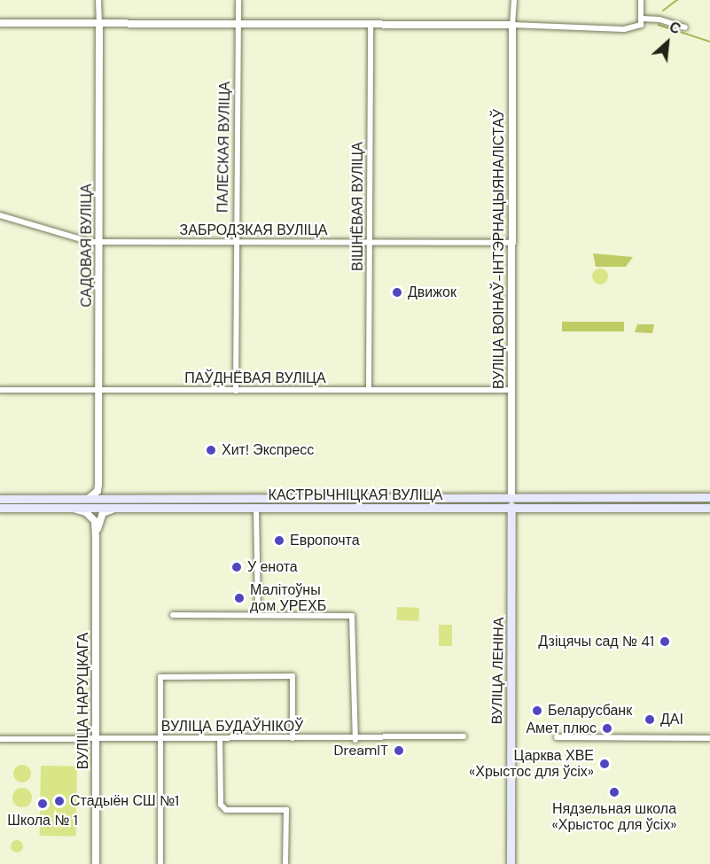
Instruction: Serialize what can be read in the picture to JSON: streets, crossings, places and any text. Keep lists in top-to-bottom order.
{
  "streets": {
    "main road": ["КАСТРЫЧНІЦКАЯ ВУЛІЦА", "ВУЛІЦА ЛЕНІНА"],
    "street": [
      "ПАЛЕСКАЯ ВУЛІЦА",
      "ВІШНЁВАЯ ВУЛІЦА",
      "ЗАБРОДЗКАЯ ВУЛІЦА",
      "САДОВАЯ ВУЛІЦА",
      "ВУЛІЦА ВОІНАЎ-ІНТЭРНАЦЫЯНАЛІСТАЎ",
      "ПАЎДНЁВАЯ ВУЛІЦА",
      "ВУЛІЦА НАРУЦКАГА",
      "ВУЛІЦА БУДАЎНІКОЎ"
    ]
  },
  "crossings": [
    ["ПАЛЕСКАЯ ВУЛІЦА", "ЗАБРОДЗКАЯ ВУЛІЦА"],
    ["ПАЛЕСКАЯ ВУЛІЦА", "ПАЎДНЁВАЯ ВУЛІЦА"],
    ["ВІШНЁВАЯ ВУЛІЦА", "ЗАБРОДЗКАЯ ВУЛІЦА"],
    ["ВІШНЁВАЯ ВУЛІЦА", "ПАЎДНЁВАЯ ВУЛІЦА"],
    ["ЗАБРОДЗКАЯ ВУЛІЦА", "САДОВАЯ ВУЛІЦА"],
    ["ЗАБРОДЗКАЯ ВУЛІЦА", "ВУЛІЦА ВОІНАЎ-ІНТЭРНАЦЫЯНАЛІСТАЎ"],
    ["САДОВАЯ ВУЛІЦА", "ПАЎДНЁВАЯ ВУЛІЦА"],
    ["ВУЛІЦА ВОІНАЎ-ІНТЭРНАЦЫЯНАЛІСТАЎ", "ПАЎДНЁВАЯ ВУЛІЦА"],
    ["ВУЛІЦА ВОІНАЎ-ІНТЭРНАЦЫЯНАЛІСТАЎ", "КАСТРЫЧНІЦКАЯ ВУЛІЦА"],
    ["ВУЛІЦА ВОІНАЎ-ІНТЭРНАЦЫЯНАЛІСТАЎ", "ВУЛІЦА ЛЕНІНА"],
    ["КАСТРЫЧНІЦКАЯ ВУЛІЦА", "ВУЛІЦА ЛЕНІНА"],
    ["ВУЛІЦА НАРУЦКАГА", "ВУЛІЦА БУДАЎНІКОЎ"]
  ],
  "places": [
    "Движок",
    "Хит! Экспресс",
    "Европочта",
    "У енота",
    "Малітоўны дом УРЕХБ",
    "Дзіцячы сад № 41",
    "Беларусбанк",
    "ДАІ",
    "Амет плюс",
    "DreamIT",
    "Царква ХВЕ «Хрыстос для ўсіх»",
    "Нядзельная школа «Хрыстос для ўсіх»",
    "Стадыён СШ №1",
    "Школа № 1"
  ],
  "north": "top right"
}
